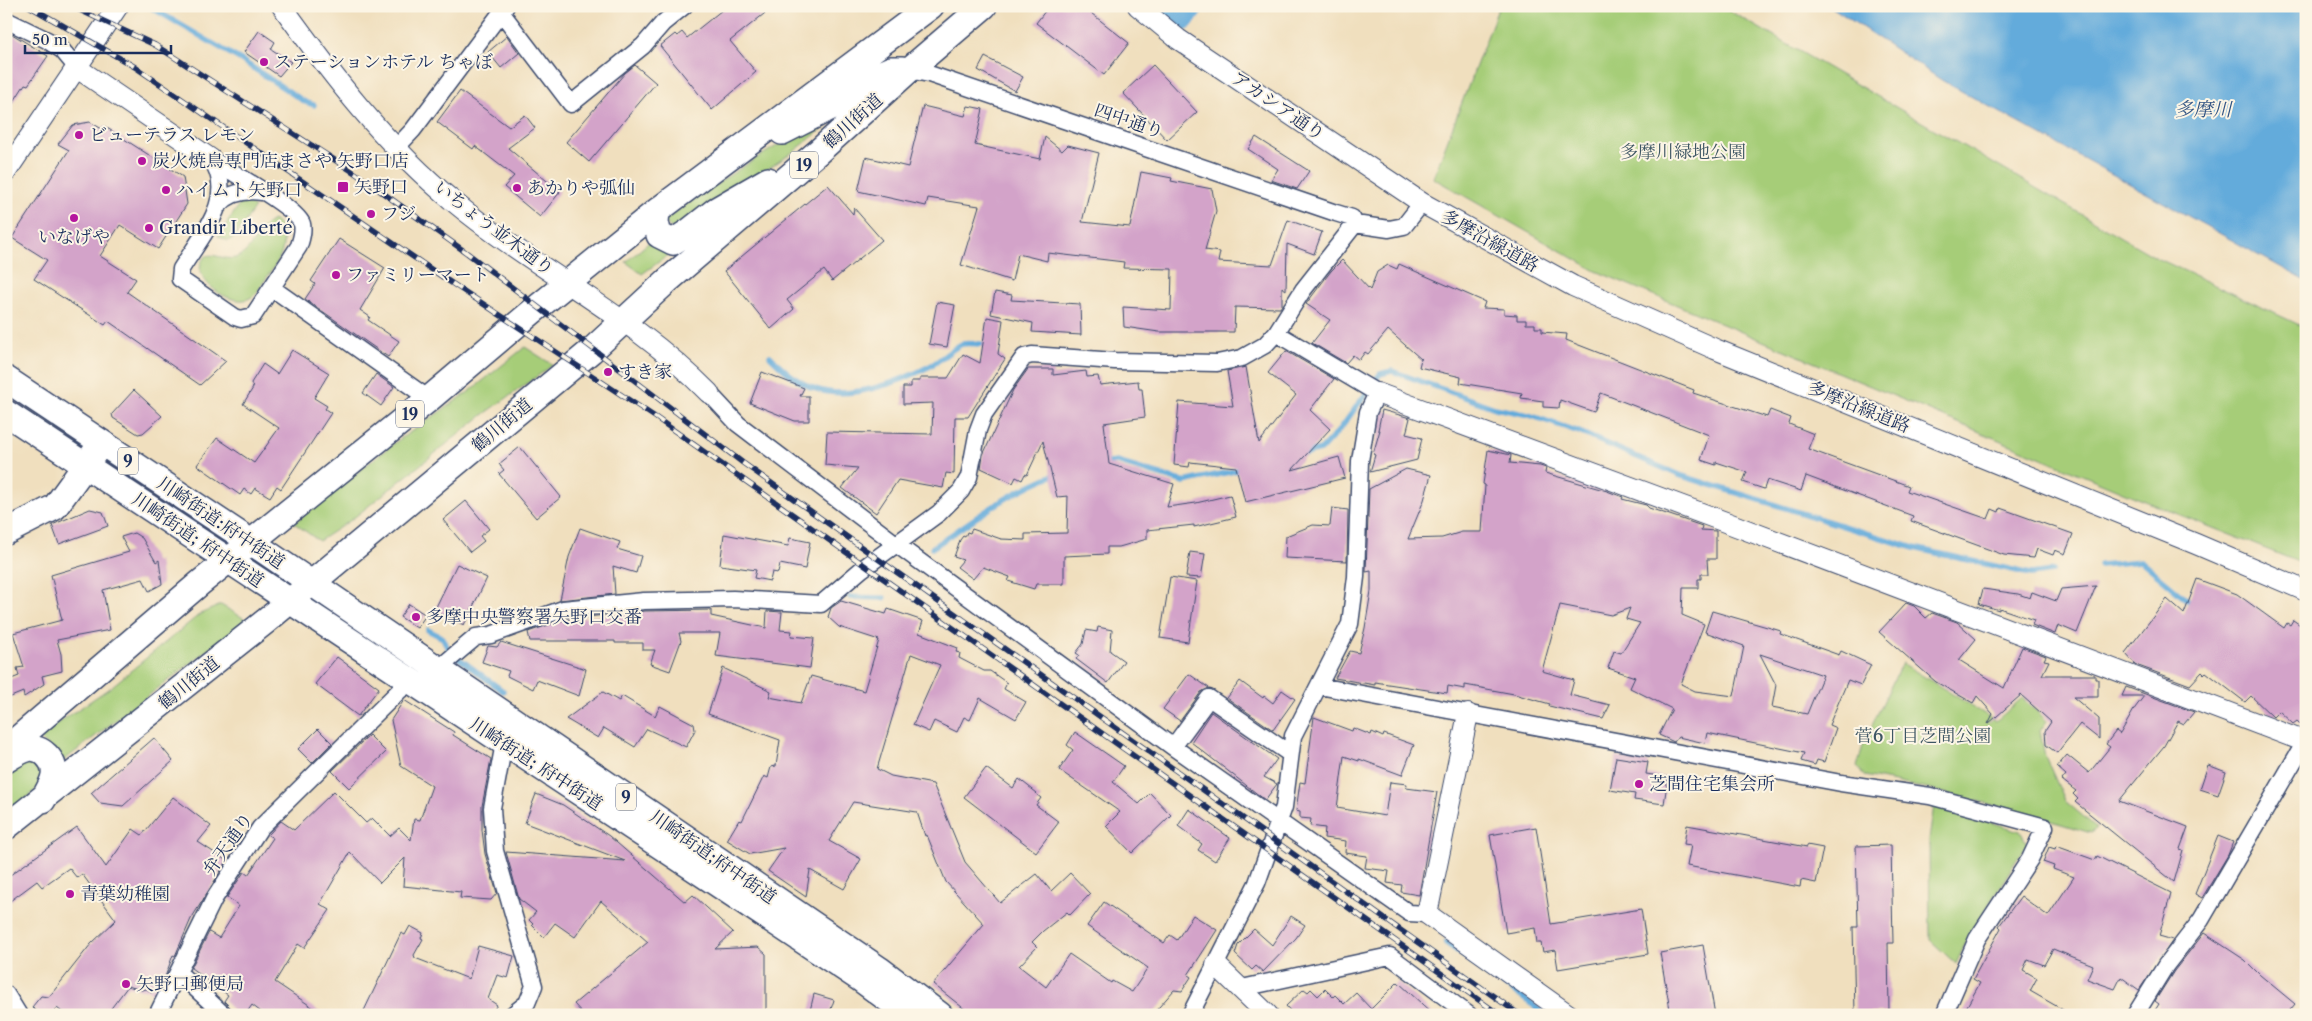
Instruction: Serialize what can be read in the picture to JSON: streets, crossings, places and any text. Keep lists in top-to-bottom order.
{
  "streets": {
    "main road": [
      "鶴川街道",
      "19",
      "9",
      "川崎街道:府中街道",
      "川崎街道; 府中街道",
      "川崎街道;府中街道"
    ],
    "street": [
      "アカシア通り",
      "四中通り",
      "いちょう並木通り",
      "多摩沿線道路",
      "弁天通り"
    ]
  },
  "crossings": [
    ["アカシア通り", "多摩沿線道路"],
    ["鶴川街道", "四中通り"],
    ["鶴川街道", "19"],
    ["鶴川街道", "いちょう並木通り"],
    ["鶴川街道", "9"],
    ["鶴川街道", "川崎街道:府中街道"],
    ["鶴川街道", "川崎街道; 府中街道"],
    ["鶴川街道", "川崎街道;府中街道"],
    ["四中通り", "19"],
    ["19", "いちょう並木通り"],
    ["19", "川崎街道:府中街道"],
    ["19", "川崎街道; 府中街道"],
    ["9", "川崎街道; 府中街道"],
    ["9", "弁天通り"],
    ["川崎街道:府中街道", "川崎街道;府中街道"],
    ["川崎街道; 府中街道", "弁天通り"]
  ],
  "water": ["多摩川"],
  "parks": ["多摩川緑地公園", "菅6丁目芝間公園"],
  "places": {
    "other": [
      "ステーションホテル ちゃぼ",
      "ビューテラス レモン",
      "炭火焼鳥専門店まさや 矢野口店",
      "あかりや弧仙",
      "ハイムト矢野口",
      "フジ",
      "いなげや",
      "Grandir Liberté",
      "ファミリーマート",
      "すき家",
      "多摩中央警察署矢野口交番",
      "芝間住宅集会所",
      "青葉幼稚園",
      "矢野口郵便局"
    ],
    "transit": ["矢野口"]
  },
  "scale_bar": "50 m"
}
